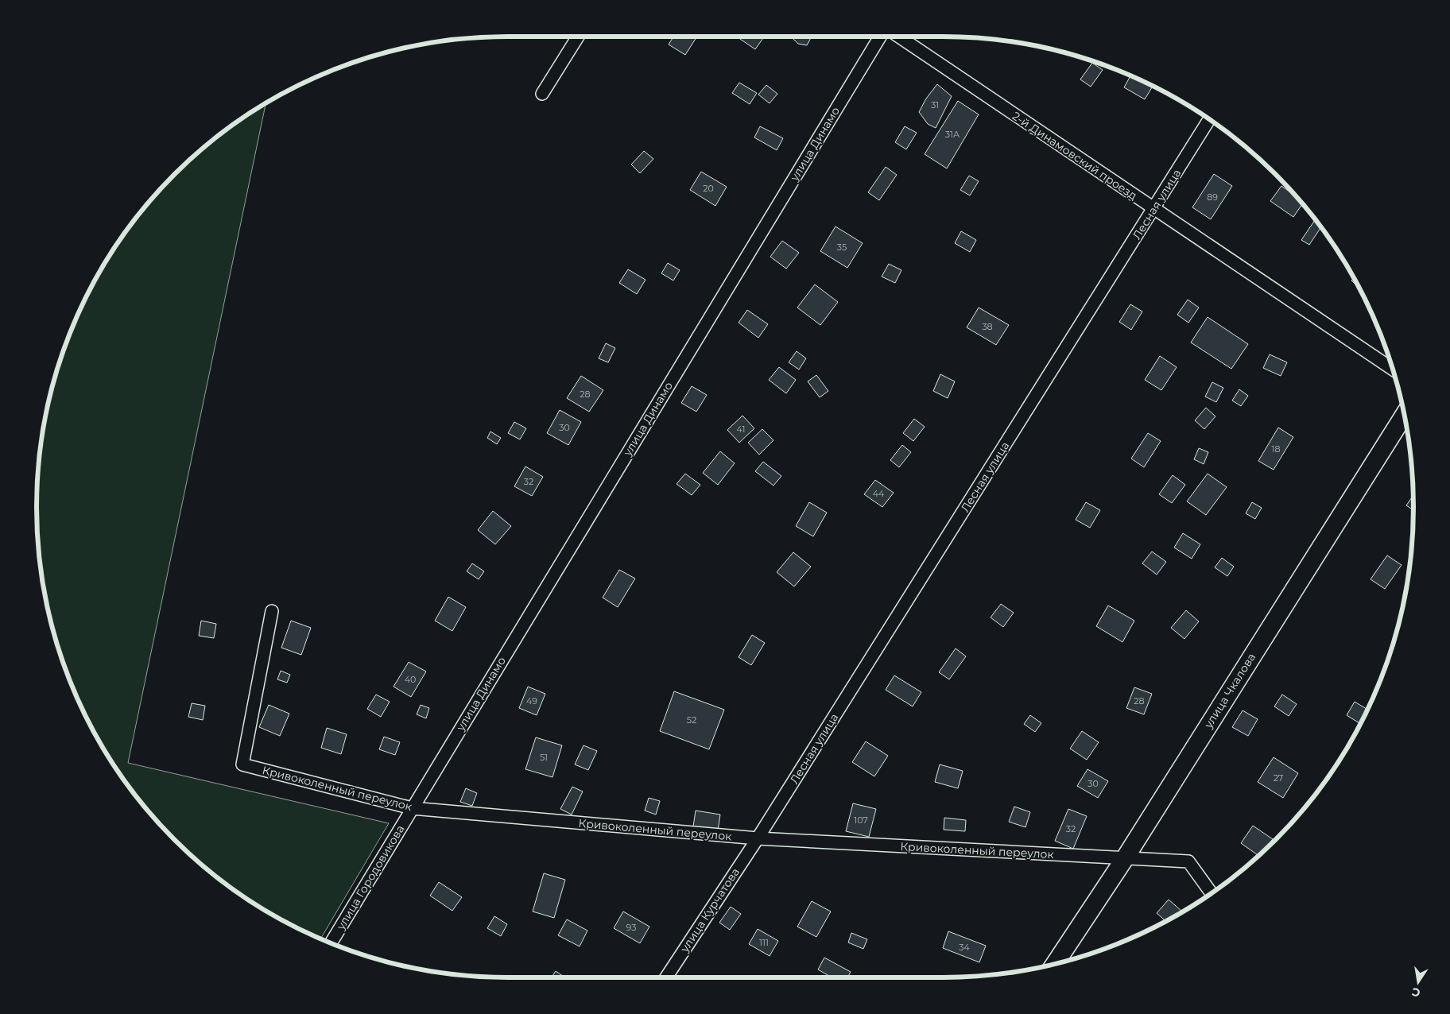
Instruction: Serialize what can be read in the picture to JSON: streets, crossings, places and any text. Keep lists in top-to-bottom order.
{
  "streets": {
    "street": [
      "улица Динамо",
      "2-й Динамовский проезд",
      "Лесная улица",
      "улица Чкалова",
      "Кривоколенный переулок",
      "улица Городовикова",
      "улица Курчатова"
    ]
  },
  "crossings": [
    ["улица Динамо", "Кривоколенный переулок"],
    ["улица Динамо", "улица Городовикова"],
    ["2-й Динамовский проезд", "Лесная улица"],
    ["Лесная улица", "Кривоколенный переулок"],
    ["Лесная улица", "улица Курчатова"],
    ["улица Чкалова", "Кривоколенный переулок"],
    ["Кривоколенный переулок", "улица Городовикова"],
    ["Кривоколенный переулок", "улица Курчатова"]
  ],
  "house_numbers": [
    "31",
    "31А",
    "20",
    "89",
    "35",
    "38",
    "28",
    "30",
    "41",
    "18",
    "32",
    "44",
    "40",
    "49",
    "28",
    "52",
    "51",
    "27",
    "30",
    "107",
    "32",
    "93",
    "111",
    "34"
  ],
  "north": "bottom"
}
